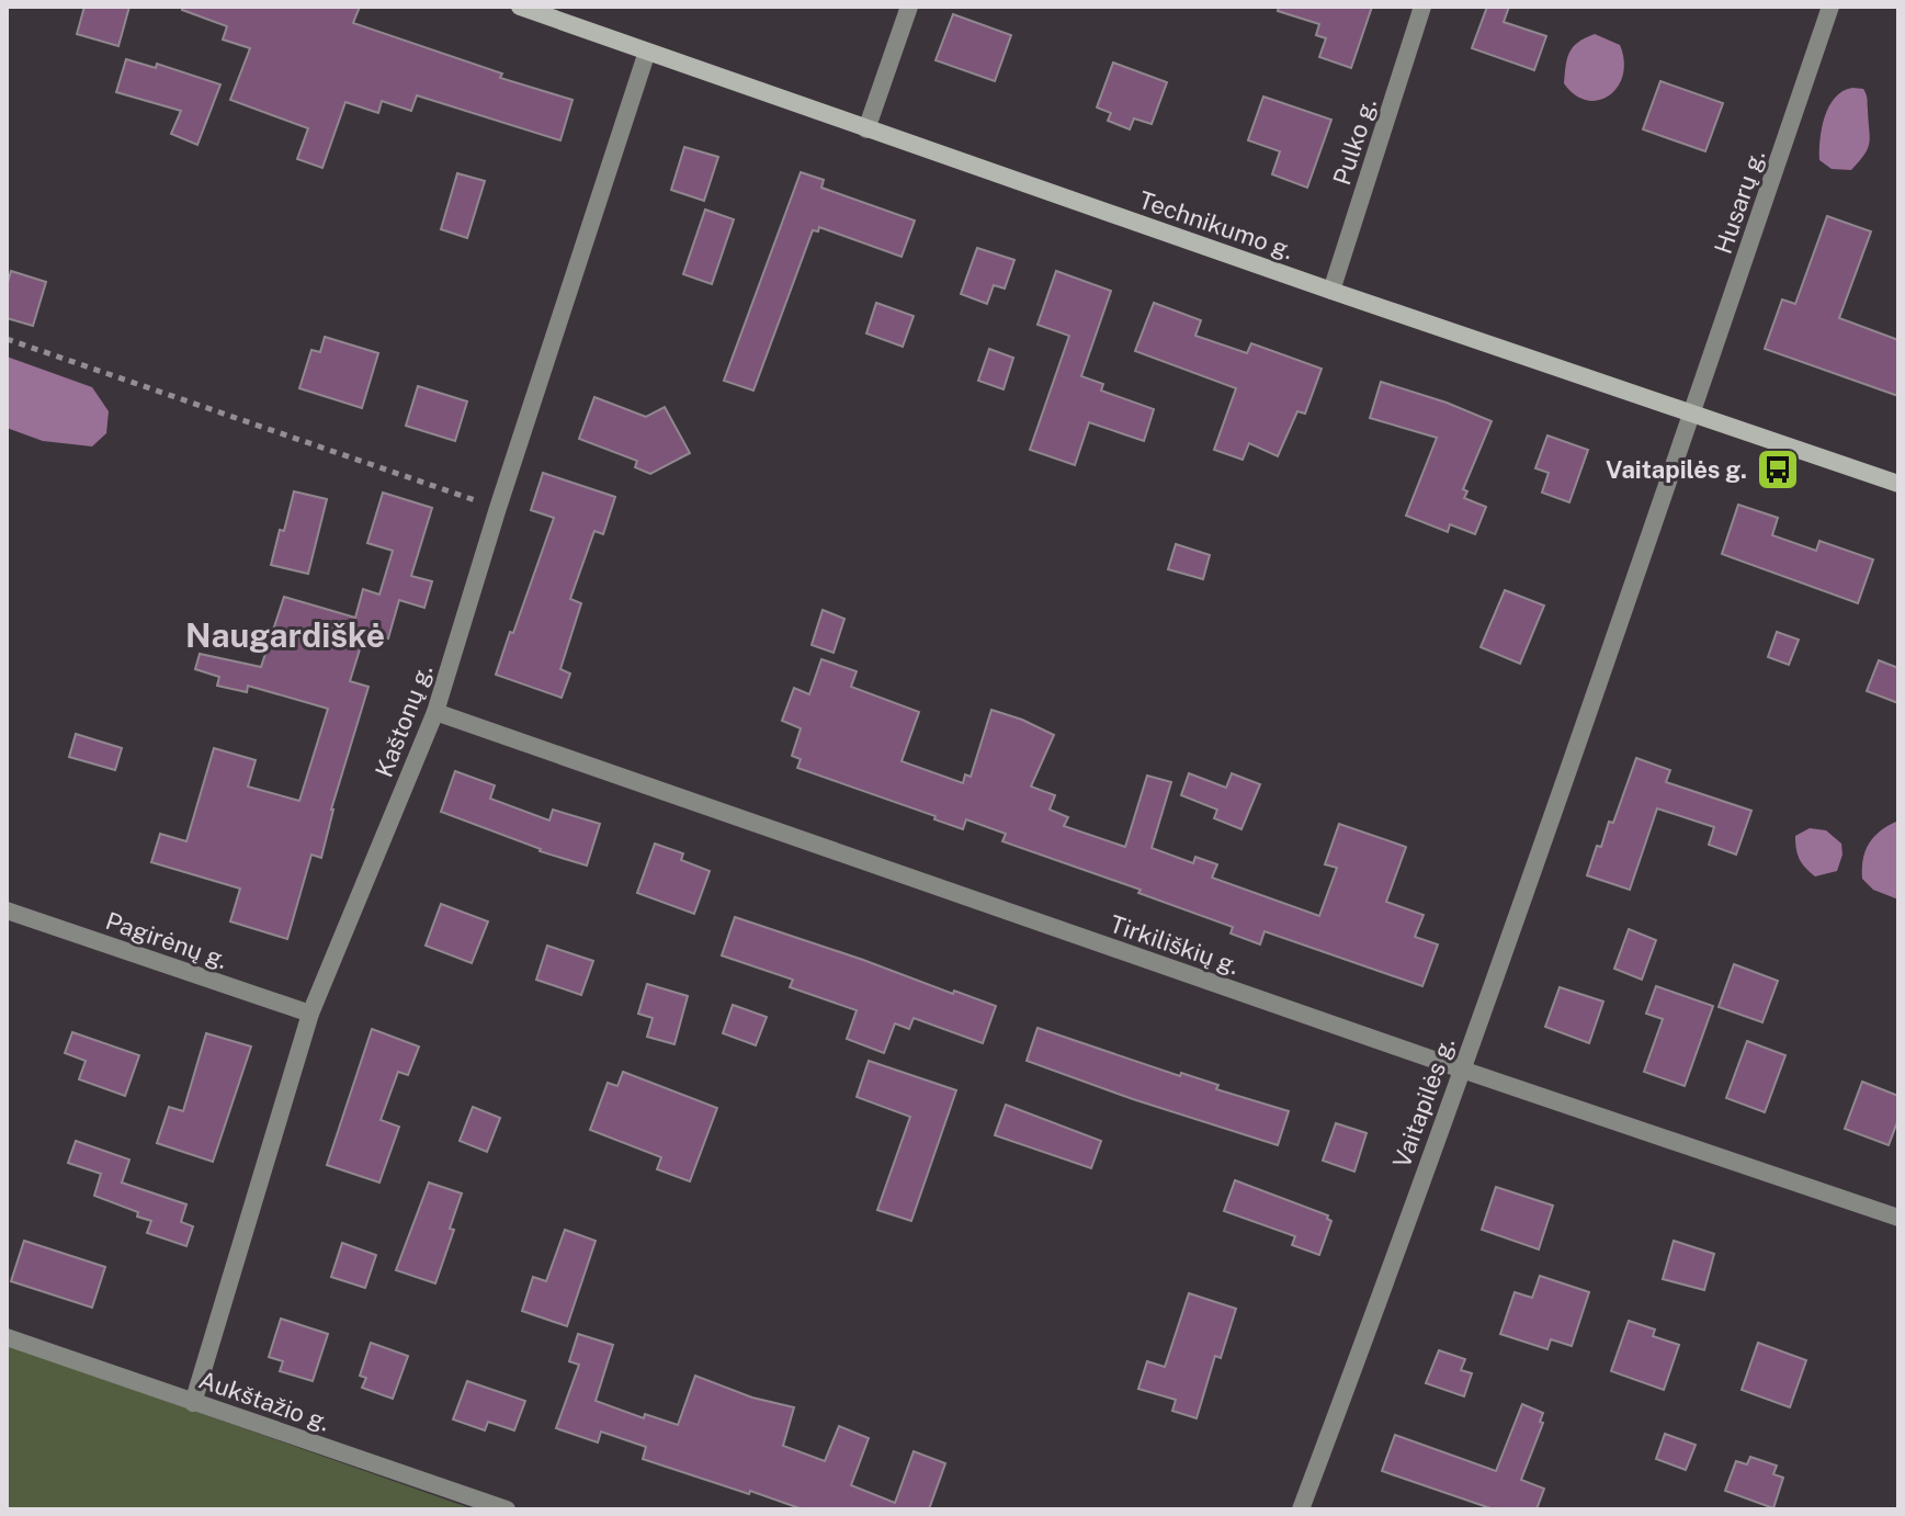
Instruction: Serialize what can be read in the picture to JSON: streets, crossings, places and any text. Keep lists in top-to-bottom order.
{
  "streets": {
    "street": [
      "Pulko g.",
      "Husarų g.",
      "Technikumo g.",
      "Kaštonų g.",
      "Pagirėnų g.",
      "Tirkiliškių g.",
      "Vaitapilės g.",
      "Aukštažio g."
    ]
  },
  "crossings": [
    ["Pulko g.", "Technikumo g."],
    ["Husarų g.", "Technikumo g."],
    ["Husarų g.", "Vaitapilės g."],
    ["Technikumo g.", "Kaštonų g."],
    ["Technikumo g.", "Vaitapilės g."],
    ["Kaštonų g.", "Pagirėnų g."],
    ["Kaštonų g.", "Tirkiliškių g."],
    ["Kaštonų g.", "Aukštažio g."],
    ["Tirkiliškių g.", "Vaitapilės g."]
  ],
  "districts": ["Naugardiškė"],
  "places": {
    "bus stop": ["Vaitapilės g."]
  }
}
